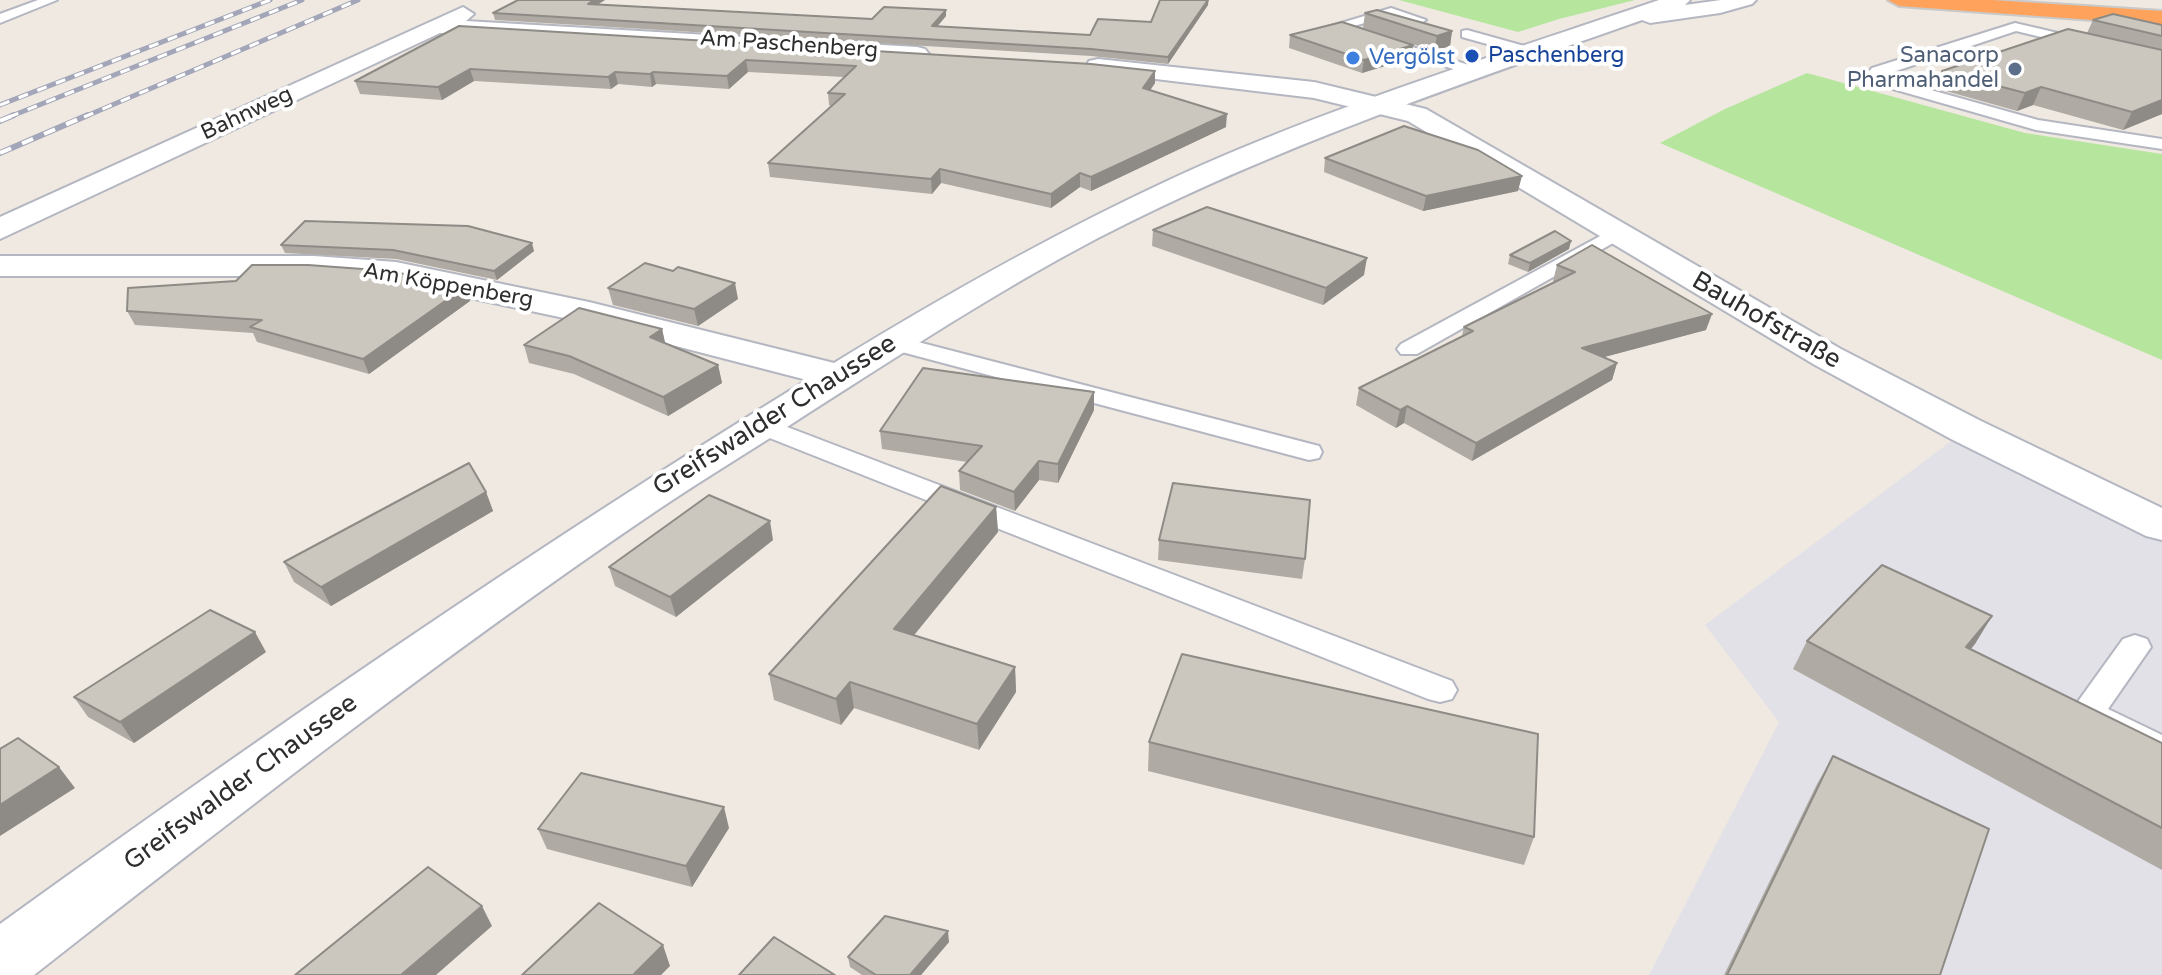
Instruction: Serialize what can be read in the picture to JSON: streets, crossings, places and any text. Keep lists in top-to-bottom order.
{
  "streets": {
    "street": [
      "Am Paschenberg",
      "Bahnweg",
      "Am Köppenberg",
      "Bauhofstraße",
      "Greifswalder Chaussee"
    ]
  },
  "crossings": [
    ["Am Paschenberg", "Bahnweg"],
    ["Am Köppenberg", "Greifswalder Chaussee"],
    ["Bauhofstraße", "Greifswalder Chaussee"]
  ],
  "places": ["Paschenberg", "Vergölst", "Sanacorp Pharmahandel"]
}
